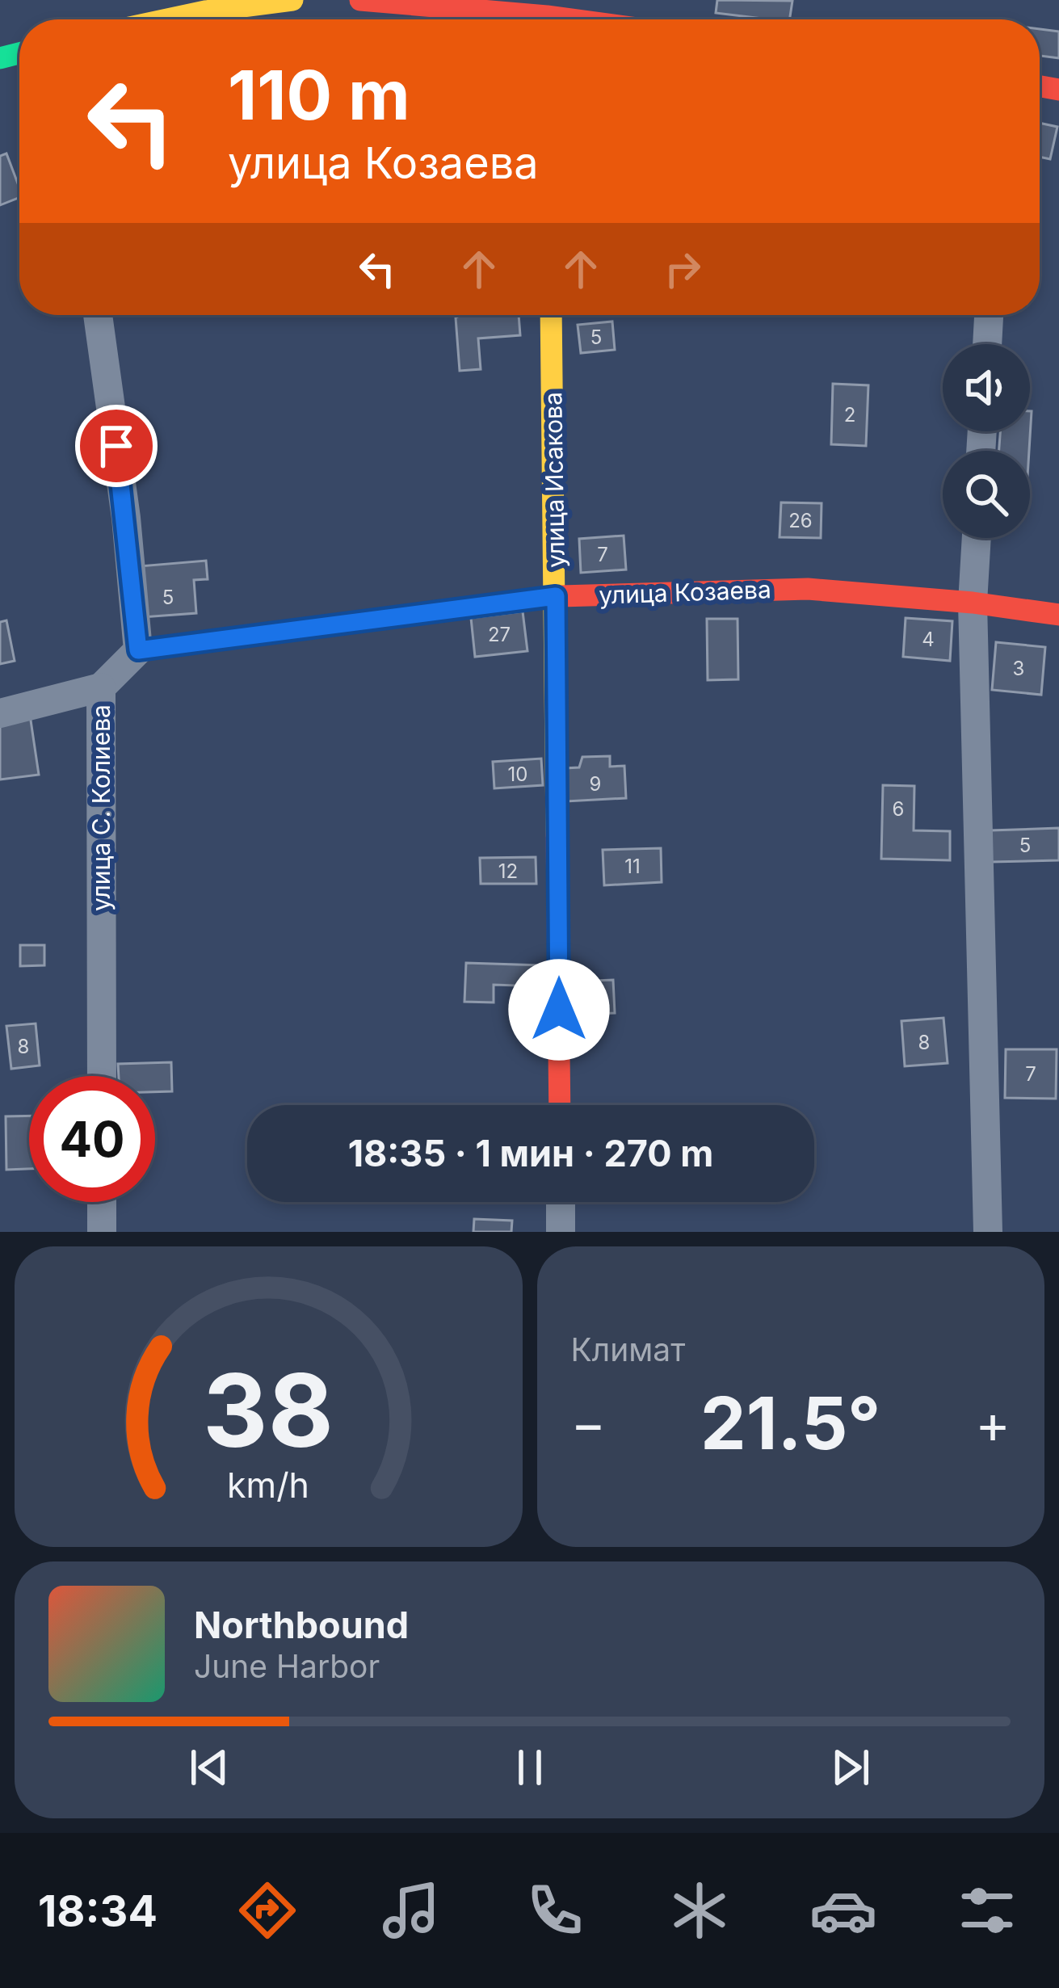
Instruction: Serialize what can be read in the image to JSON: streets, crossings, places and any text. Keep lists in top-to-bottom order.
{
  "streets": {
    "street": ["улица Исакова", "улица Козаева", "улица С. Колиева"]
  },
  "crossings": [
    ["улица Исакова", "улица Козаева"],
    ["улица Козаева", "улица С. Колиева"]
  ],
  "house_numbers": [
    "5",
    "2",
    "26",
    "7",
    "5",
    "27",
    "4",
    "3",
    "10",
    "9",
    "6",
    "5",
    "11",
    "12",
    "8",
    "8",
    "7"
  ],
  "page": {
    "turn": ["110 m", "улица Козаева"],
    "limit": "40",
    "trip": "18:35 · 1 мин · 270 m",
    "tile": "Климат",
    "heat": ["−", "21.5°", "+"],
    "song": ["Northbound", "June Harbor"],
    "tabs": "18:34",
    "gauge": ["38", "km/h"]
  }
}
